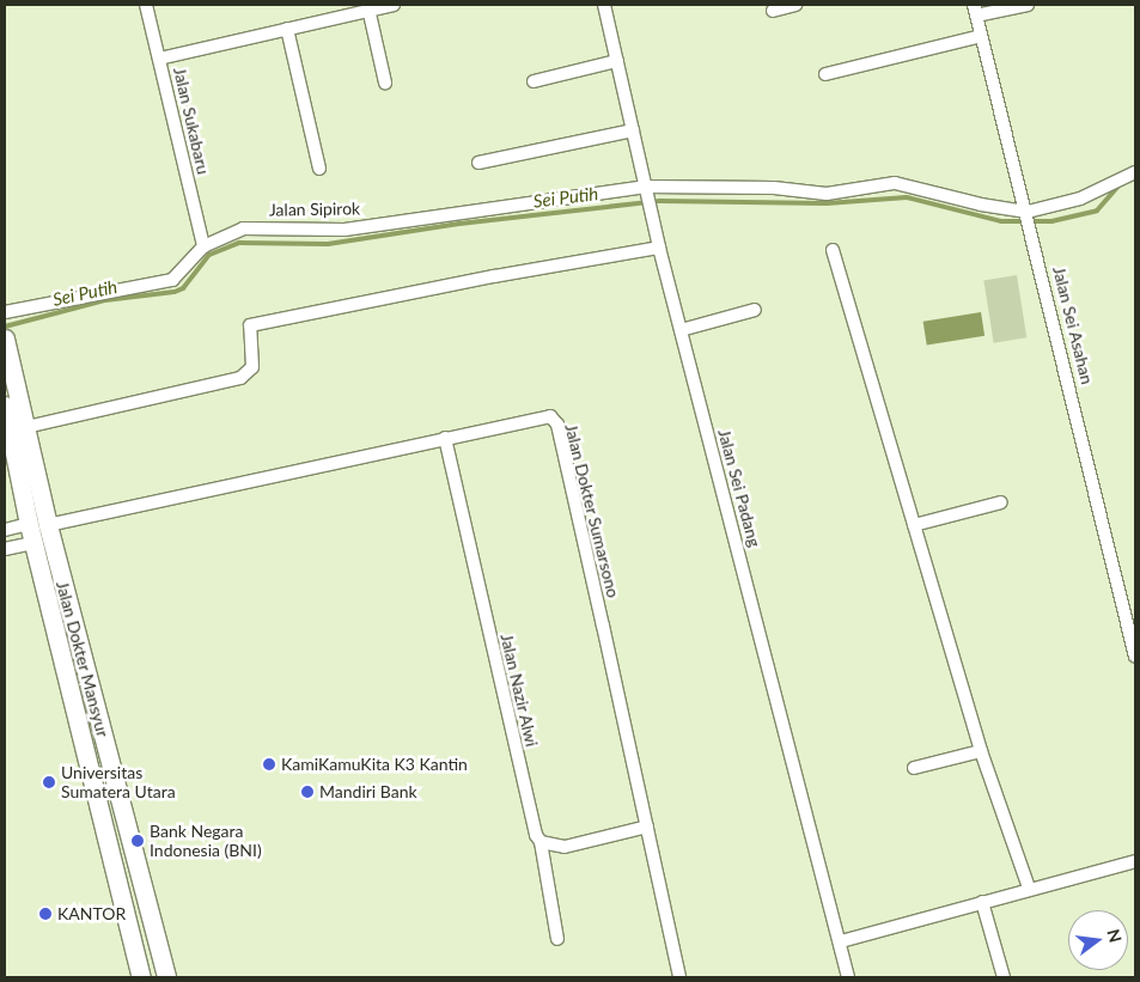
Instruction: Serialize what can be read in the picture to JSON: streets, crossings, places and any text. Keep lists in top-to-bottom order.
{
  "streets": {
    "main road": ["Jalan Dokter Mansyur"],
    "street": [
      "Jalan Sukabaru",
      "Jalan Sipirok",
      "Jalan Sei Asahan",
      "Jalan Sei Padang",
      "Jalan Dokter Sumarsono",
      "Jalan Nazir Alwi"
    ]
  },
  "crossings": [
    ["Jalan Sukabaru", "Jalan Sipirok"],
    ["Jalan Sipirok", "Jalan Sei Asahan"],
    ["Jalan Sipirok", "Jalan Sei Padang"],
    ["Jalan Dokter Sumarsono", "Jalan Dokter Mansyur"],
    ["Jalan Dokter Sumarsono", "Jalan Nazir Alwi"]
  ],
  "water": ["Sei Putih"],
  "places": [
    "KamiKamuKita K3 Kantin",
    "Universitas Sumatera Utara",
    "Mandiri Bank",
    "Bank Negara Indonesia (BNI)",
    "KANTOR"
  ],
  "north": "right"
}
